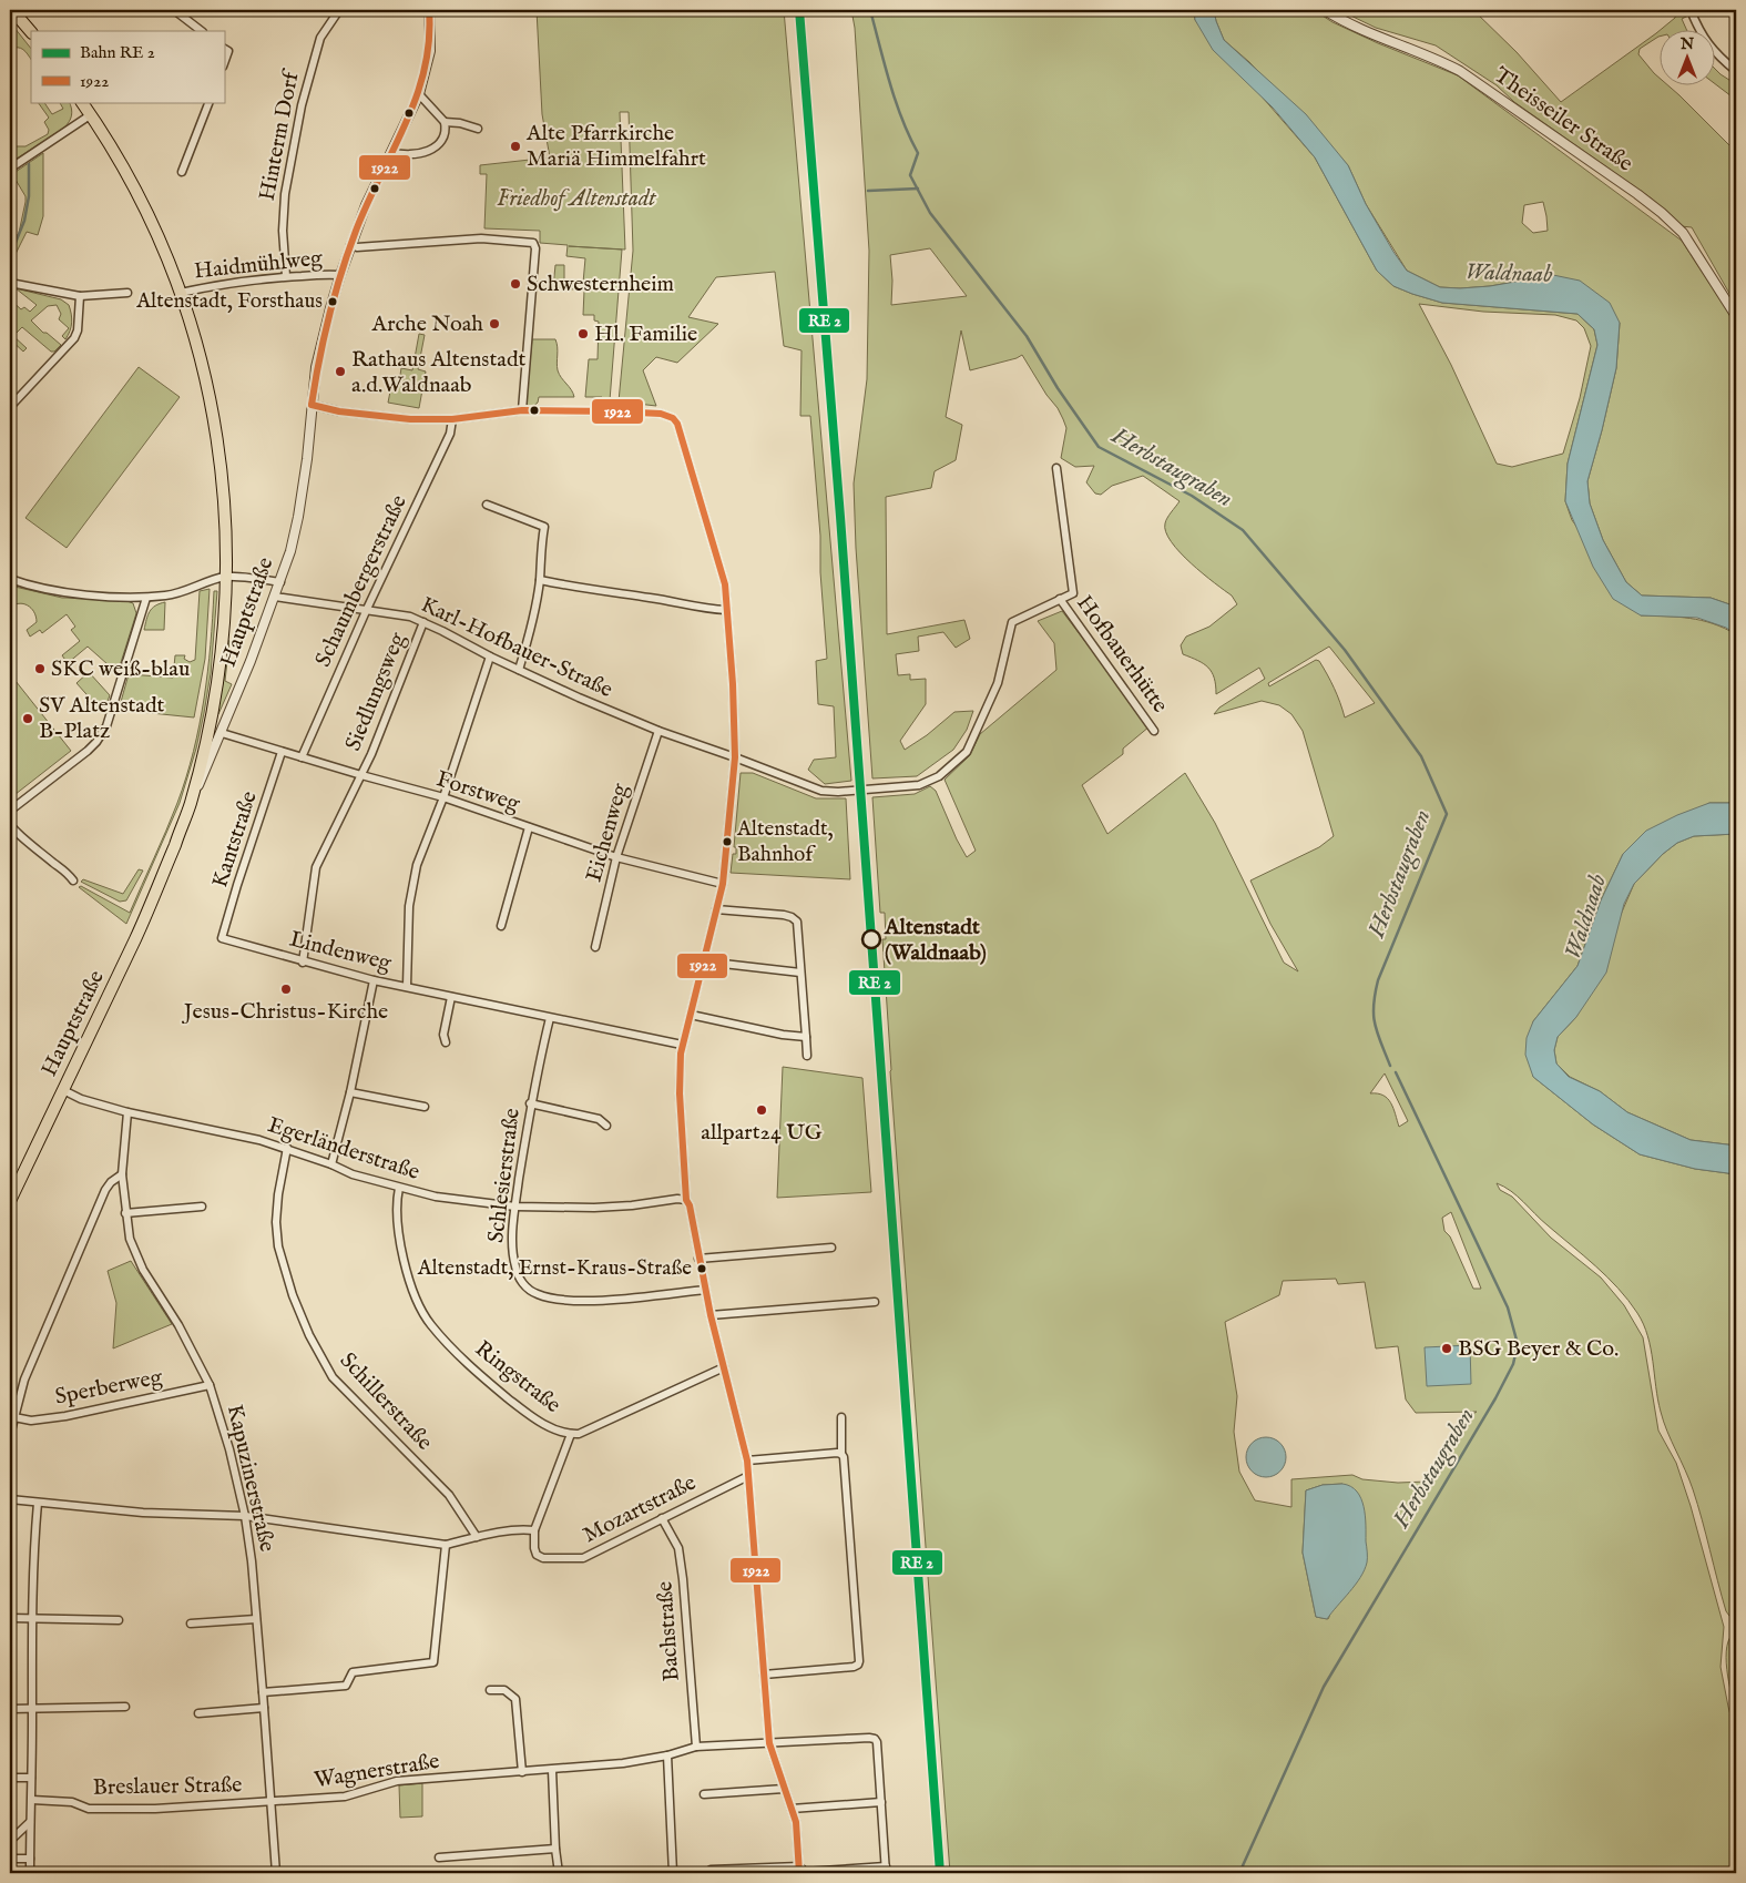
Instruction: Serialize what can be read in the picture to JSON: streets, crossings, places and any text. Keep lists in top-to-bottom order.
{
  "streets": {
    "main road": ["Hauptstraße"],
    "street": [
      "Theisseiler Straße",
      "Hinterm Dorf",
      "Haidmühlweg",
      "Schaumbergerstraße",
      "Karl-Hofbauer-Straße",
      "Hofbauerhütte",
      "Siedlungsweg",
      "Forstweg",
      "Eichenweg",
      "Kantstraße",
      "Lindenweg",
      "Egerländerstraße",
      "Schlesierstraße",
      "Ringstraße",
      "Sperberweg",
      "Schillerstraße",
      "Kapuzinerstraße",
      "Mozartstraße",
      "Bachstraße",
      "Wagnerstraße",
      "Breslauer Straße"
    ]
  },
  "crossings": [
    ["Hinterm Dorf", "Haidmühlweg"],
    ["Haidmühlweg", "Hauptstraße"],
    ["Schaumbergerstraße", "Karl-Hofbauer-Straße"],
    ["Schaumbergerstraße", "Forstweg"],
    ["Hauptstraße", "Karl-Hofbauer-Straße"],
    ["Hauptstraße", "Forstweg"],
    ["Hauptstraße", "Egerländerstraße"],
    ["Karl-Hofbauer-Straße", "Hofbauerhütte"],
    ["Karl-Hofbauer-Straße", "Siedlungsweg"],
    ["Karl-Hofbauer-Straße", "Eichenweg"],
    ["Siedlungsweg", "Forstweg"],
    ["Siedlungsweg", "Lindenweg"],
    ["Forstweg", "Eichenweg"],
    ["Forstweg", "Kantstraße"],
    ["Kantstraße", "Lindenweg"],
    ["Lindenweg", "Schlesierstraße"],
    ["Egerländerstraße", "Schlesierstraße"],
    ["Egerländerstraße", "Ringstraße"],
    ["Egerländerstraße", "Schillerstraße"],
    ["Egerländerstraße", "Kapuzinerstraße"],
    ["Sperberweg", "Kapuzinerstraße"],
    ["Kapuzinerstraße", "Wagnerstraße"],
    ["Kapuzinerstraße", "Breslauer Straße"],
    ["Mozartstraße", "Bachstraße"],
    ["Bachstraße", "Wagnerstraße"],
    ["Wagnerstraße", "Breslauer Straße"]
  ],
  "water": ["Waldnaab", "Herbstaugraben"],
  "parks": ["Friedhof Altenstadt"],
  "places": [
    "Alte Pfarrkirche Mariä Himmelfahrt",
    "Schwesternheim",
    "Altenstadt, Forsthaus",
    "Arche Noah",
    "Hl. Familie",
    "Rathaus Altenstadt a.d.Waldnaab",
    "SKC weiß-blau",
    "SV Altenstadt B-Platz",
    "Altenstadt, Bahnhof",
    "Altenstadt (Waldnaab)",
    "Jesus-Christus-Kirche",
    "allpart24 UG",
    "Altenstadt, Ernst-Kraus-Straße",
    "BSG Beyer & Co."
  ],
  "lines": ["transit line 1922"],
  "legend": ["Bahn RE 2", "1922"],
  "north": "top"
}
